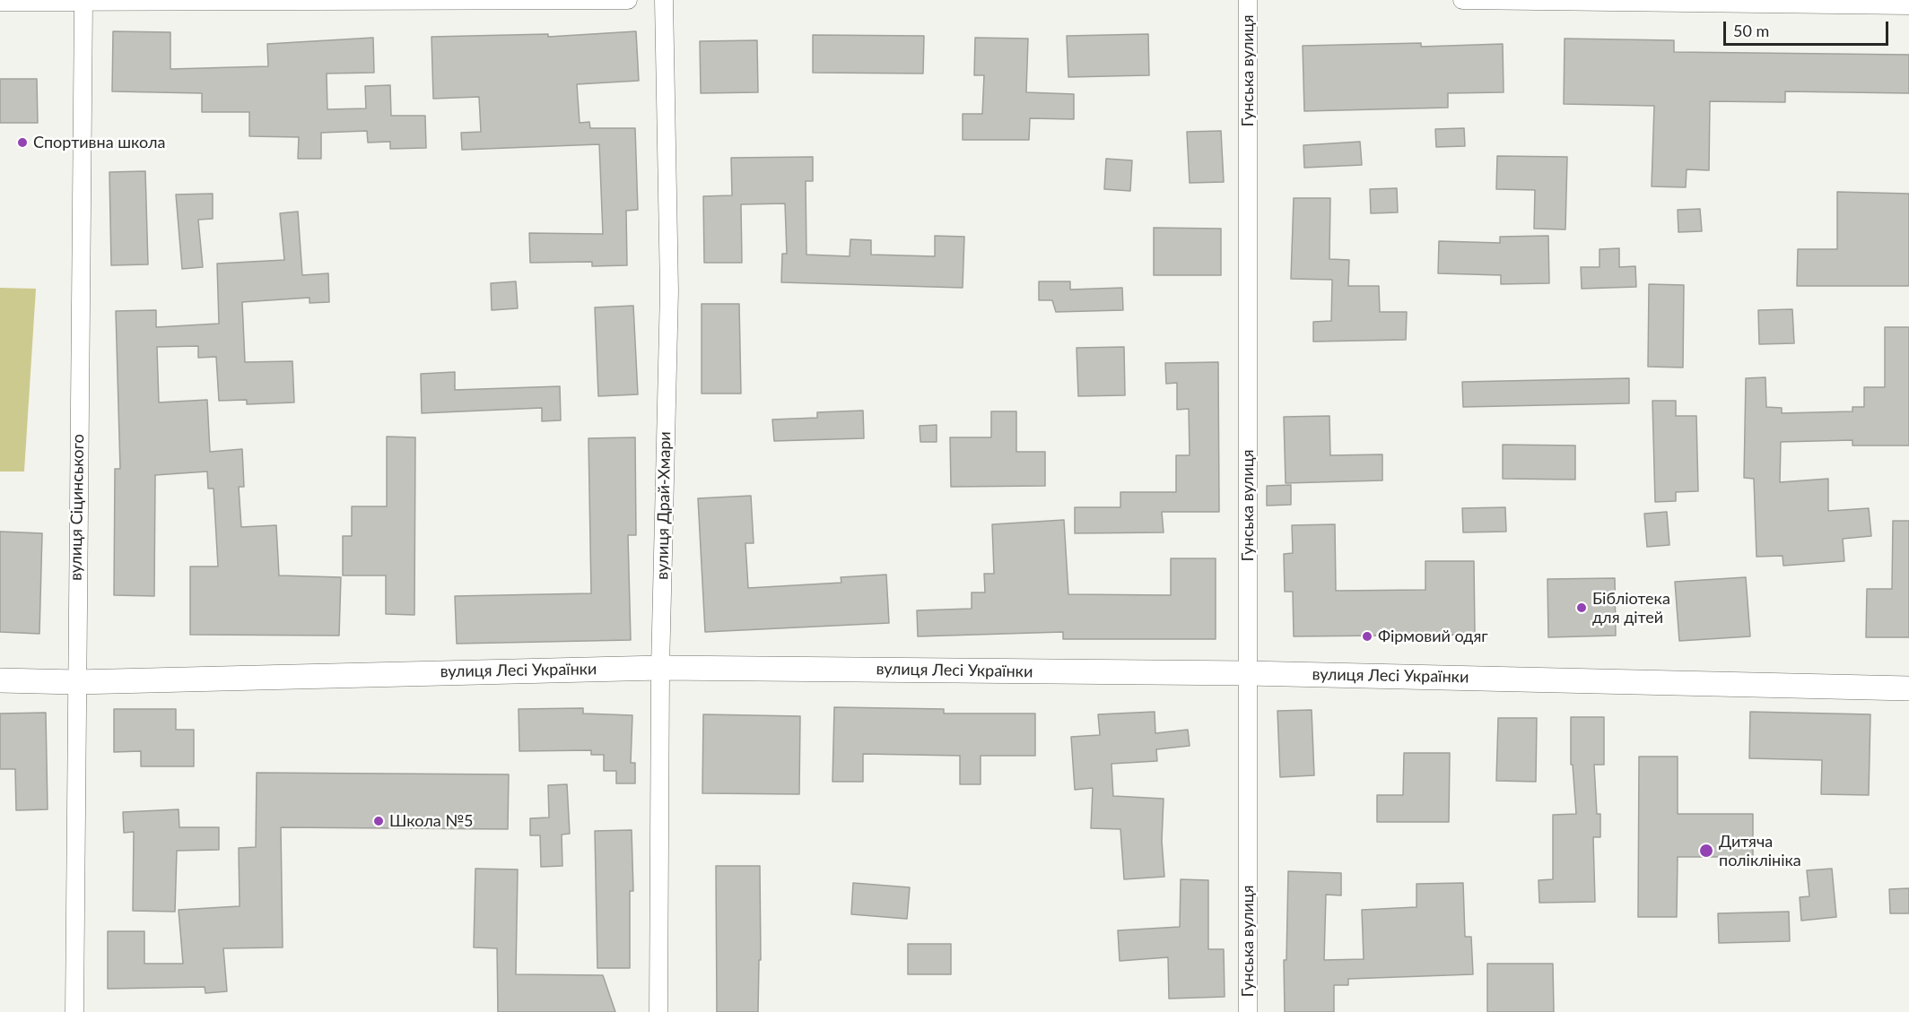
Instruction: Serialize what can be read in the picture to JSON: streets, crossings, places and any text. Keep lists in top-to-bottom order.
{
  "streets": {
    "street": [
      "Гунська вулиця",
      "вулиця Драй-Хмари",
      "вулиця Сіцинського",
      "вулиця Лесі Українки"
    ]
  },
  "crossings": [
    ["Гунська вулиця", "вулиця Лесі Українки"],
    ["вулиця Драй-Хмари", "вулиця Лесі Українки"],
    ["вулиця Сіцинського", "вулиця Лесі Українки"]
  ],
  "places": [
    "Спортивна школа",
    "Бібліотека для дітей",
    "Фірмовий одяг",
    "Школа №5",
    "Дитяча поліклініка"
  ],
  "scale_bar": "50 m"
}
